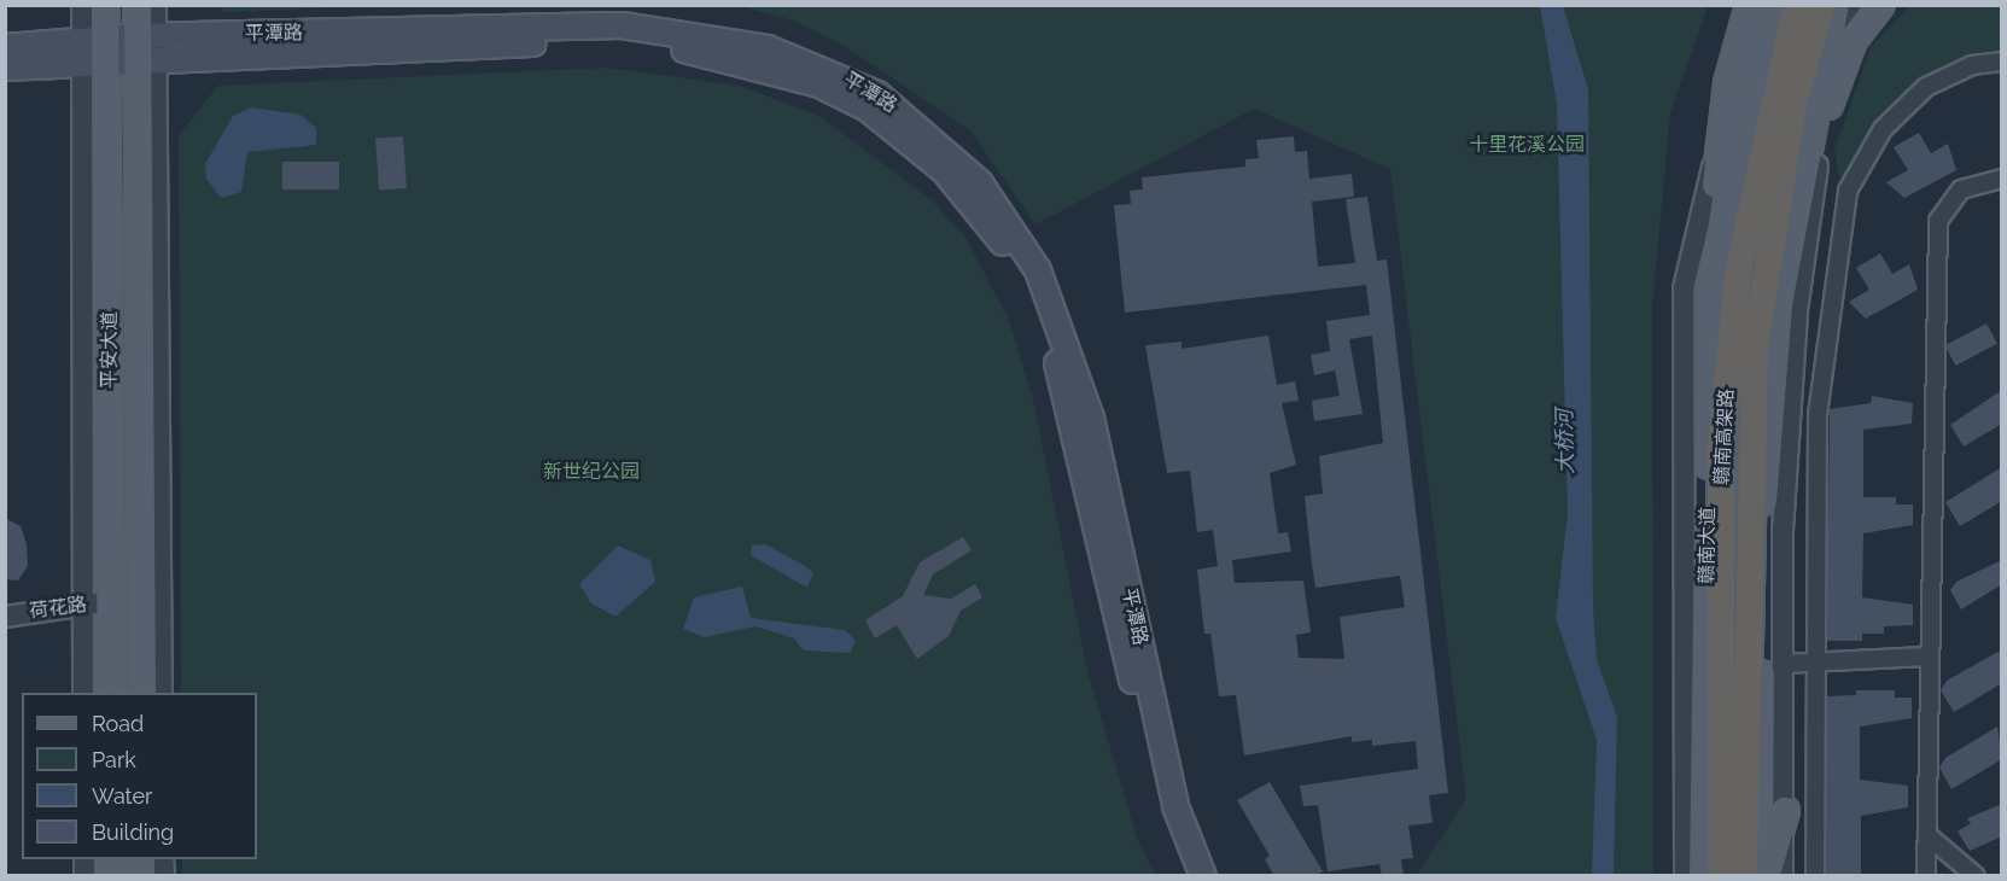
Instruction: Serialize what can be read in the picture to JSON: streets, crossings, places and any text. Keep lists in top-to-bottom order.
{
  "streets": {
    "highway": ["赣南高架路"],
    "main road": ["平潭路", "平安大道", "赣南大道"],
    "street": ["荷花路"]
  },
  "crossings": [
    ["平潭路", "平安大道"],
    ["平安大道", "荷花路"]
  ],
  "water": ["大桥河"],
  "parks": ["十里花溪公园", "新世纪公园"],
  "legend": [
    "Road",
    "Park",
    "Water",
    "Building"
  ]
}
